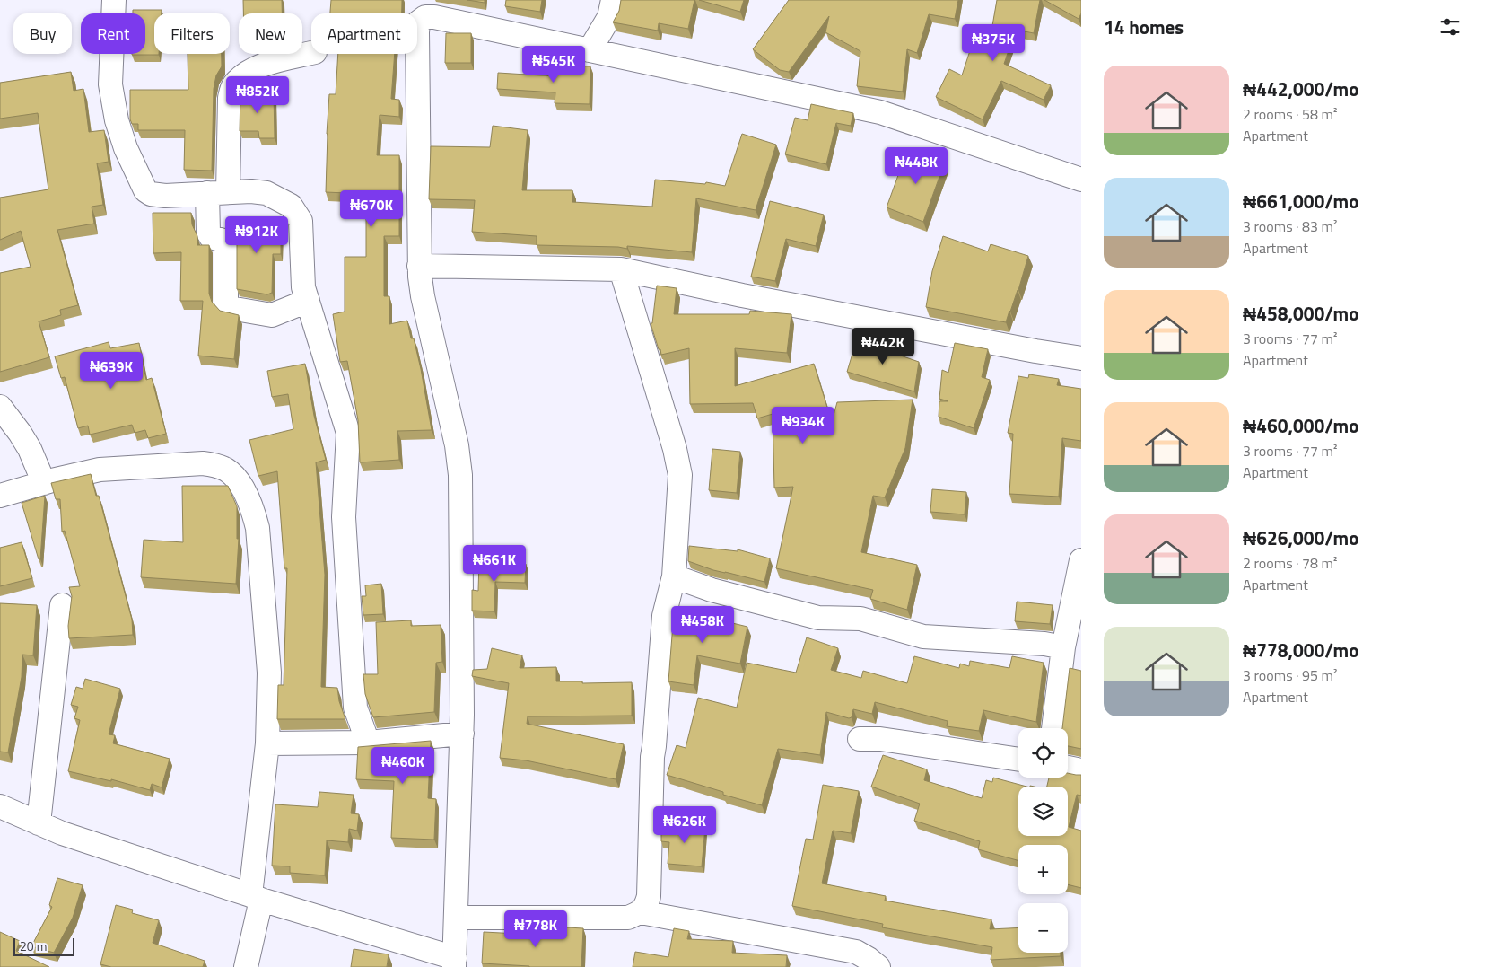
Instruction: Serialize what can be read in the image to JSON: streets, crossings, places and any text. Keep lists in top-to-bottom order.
{
  "scale_bar": "20 m",
  "page": {
    "heading": "14 homes",
    "chip": [
      "Buy",
      "Rent",
      "Filters",
      "New",
      "Apartment"
    ],
    "price": [
      "₦375K",
      "₦545K",
      "₦852K",
      "₦448K",
      "₦670K",
      "₦912K",
      "₦442K",
      "₦639K",
      "₦934K",
      "₦661K",
      "₦458K",
      "₦460K",
      "₦626K",
      "₦778K"
    ],
    "list": [
      {
        "name": "₦442,000/mo",
        "note": "2 rooms · 58 m² · Apartment"
      },
      {
        "name": "₦661,000/mo",
        "note": "3 rooms · 83 m² · Apartment"
      },
      {
        "name": "₦458,000/mo",
        "note": "3 rooms · 77 m² · Apartment"
      },
      {
        "name": "₦460,000/mo",
        "note": "3 rooms · 77 m² · Apartment"
      },
      {
        "name": "₦626,000/mo",
        "note": "2 rooms · 78 m² · Apartment"
      },
      {
        "name": "₦778,000/mo",
        "note": "3 rooms · 95 m² · Apartment"
      }
    ],
    "map_buttons": ["+", "−"],
    "scale": "20 m"
  }
}
